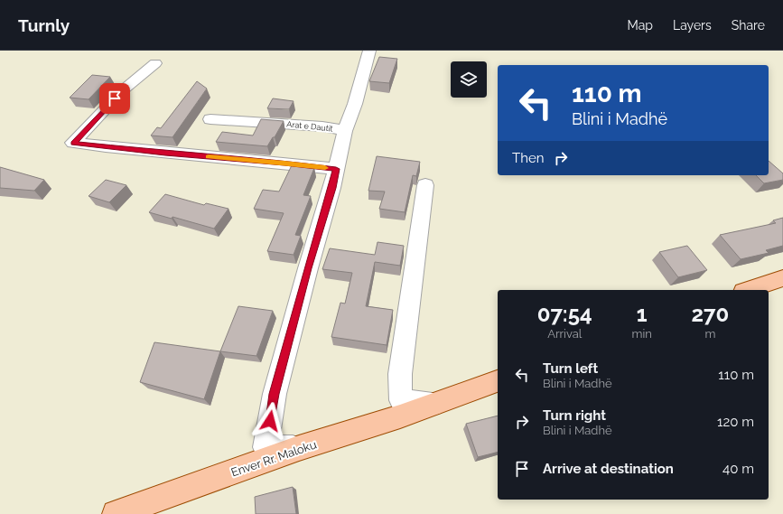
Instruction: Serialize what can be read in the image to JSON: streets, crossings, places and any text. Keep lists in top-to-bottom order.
{
  "streets": {
    "main road": ["Enver Rr. Maloku"],
    "street": ["Arat e Dautit"]
  },
  "crossings": [
    ["Arat e Dautit", "Enver Rr. Maloku"]
  ],
  "page": {
    "header": "Turnly",
    "nav": ["Map", "Layers", "Share"],
    "turn": ["110 m", "Blini i Madhë"],
    "then": "Then",
    "eta": [
      "07:54",
      "Arrival",
      "1",
      "min",
      "270",
      "m"
    ],
    "list": [
      {
        "name": "Turn left",
        "note": "Blini i Madhë",
        "value": "110 m"
      },
      {
        "name": "Turn right",
        "note": "Blini i Madhë",
        "value": "120 m"
      },
      {
        "name": "Arrive at destination",
        "value": "40 m"
      }
    ]
  }
}
